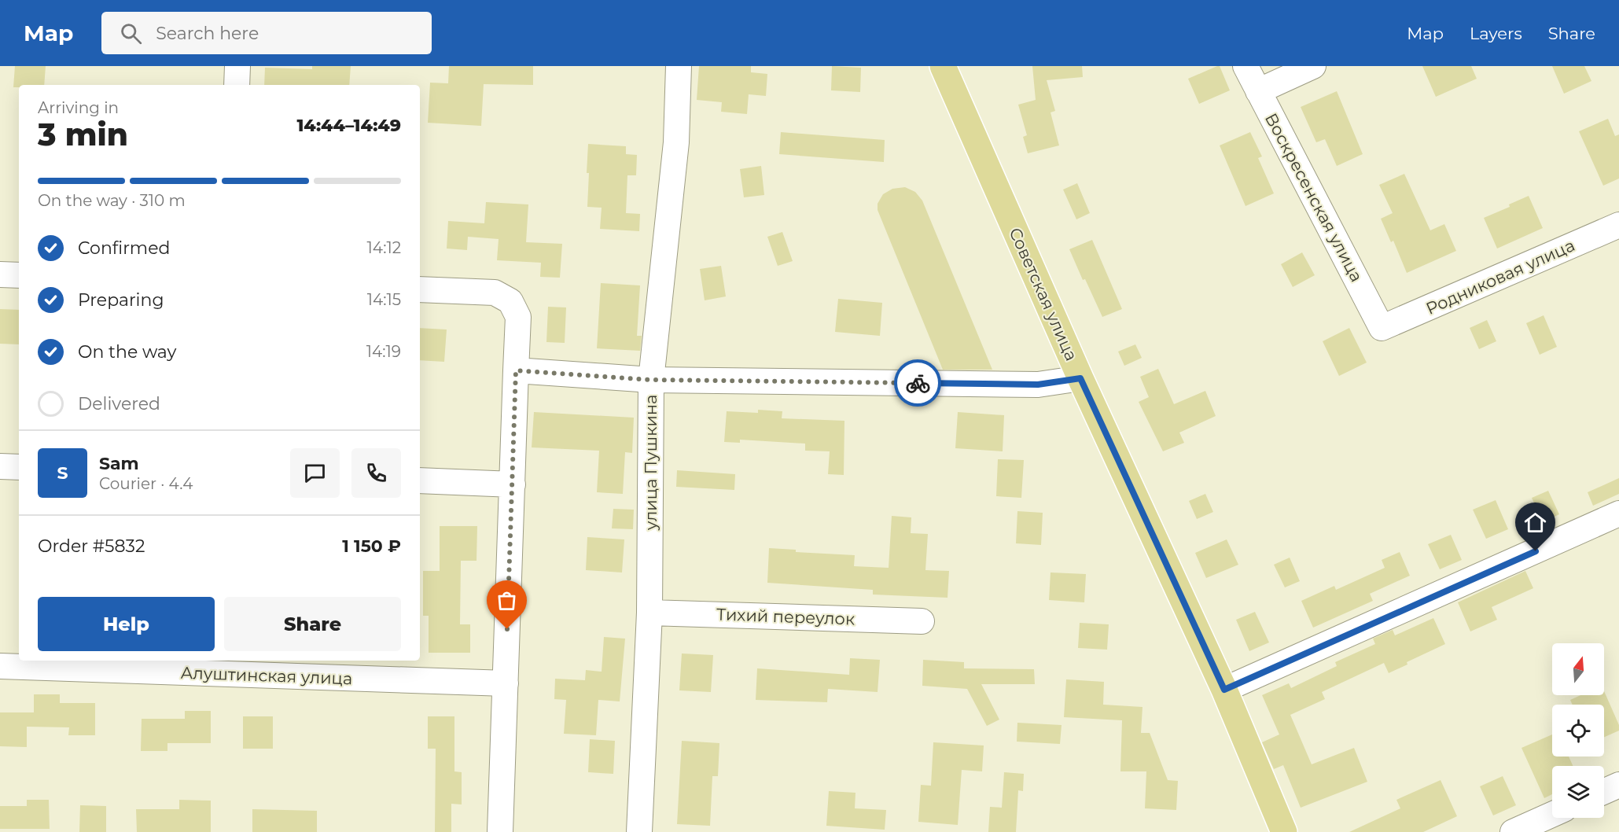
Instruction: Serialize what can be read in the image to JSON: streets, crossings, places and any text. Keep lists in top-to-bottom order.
{
  "streets": {
    "main road": ["Советская улица"],
    "street": [
      "Воскресенская улица",
      "Родниковая улица",
      "улица Пушкина",
      "Тихий переулок",
      "Алуштинская улица"
    ]
  },
  "crossings": [
    ["Воскресенская улица", "Родниковая улица"],
    ["улица Пушкина", "Тихий переулок"]
  ],
  "north": "top",
  "page": {
    "header": "Map",
    "search": "Search here",
    "nav": ["Map", "Layers", "Share"],
    "heading": ["3 min", "Arriving in", "14:44–14:49"],
    "panel": [
      "Sam",
      "Courier · 4.4",
      "Order #5832",
      "1 150 ₽"
    ],
    "bar": "On the way · 310 m",
    "list": [
      ["Confirmed", "14:12"],
      ["Preparing", "14:15"],
      ["On the way", "14:19"],
      "Delivered"
    ],
    "round": "S",
    "buttons": ["Help", "Share"]
  }
}
